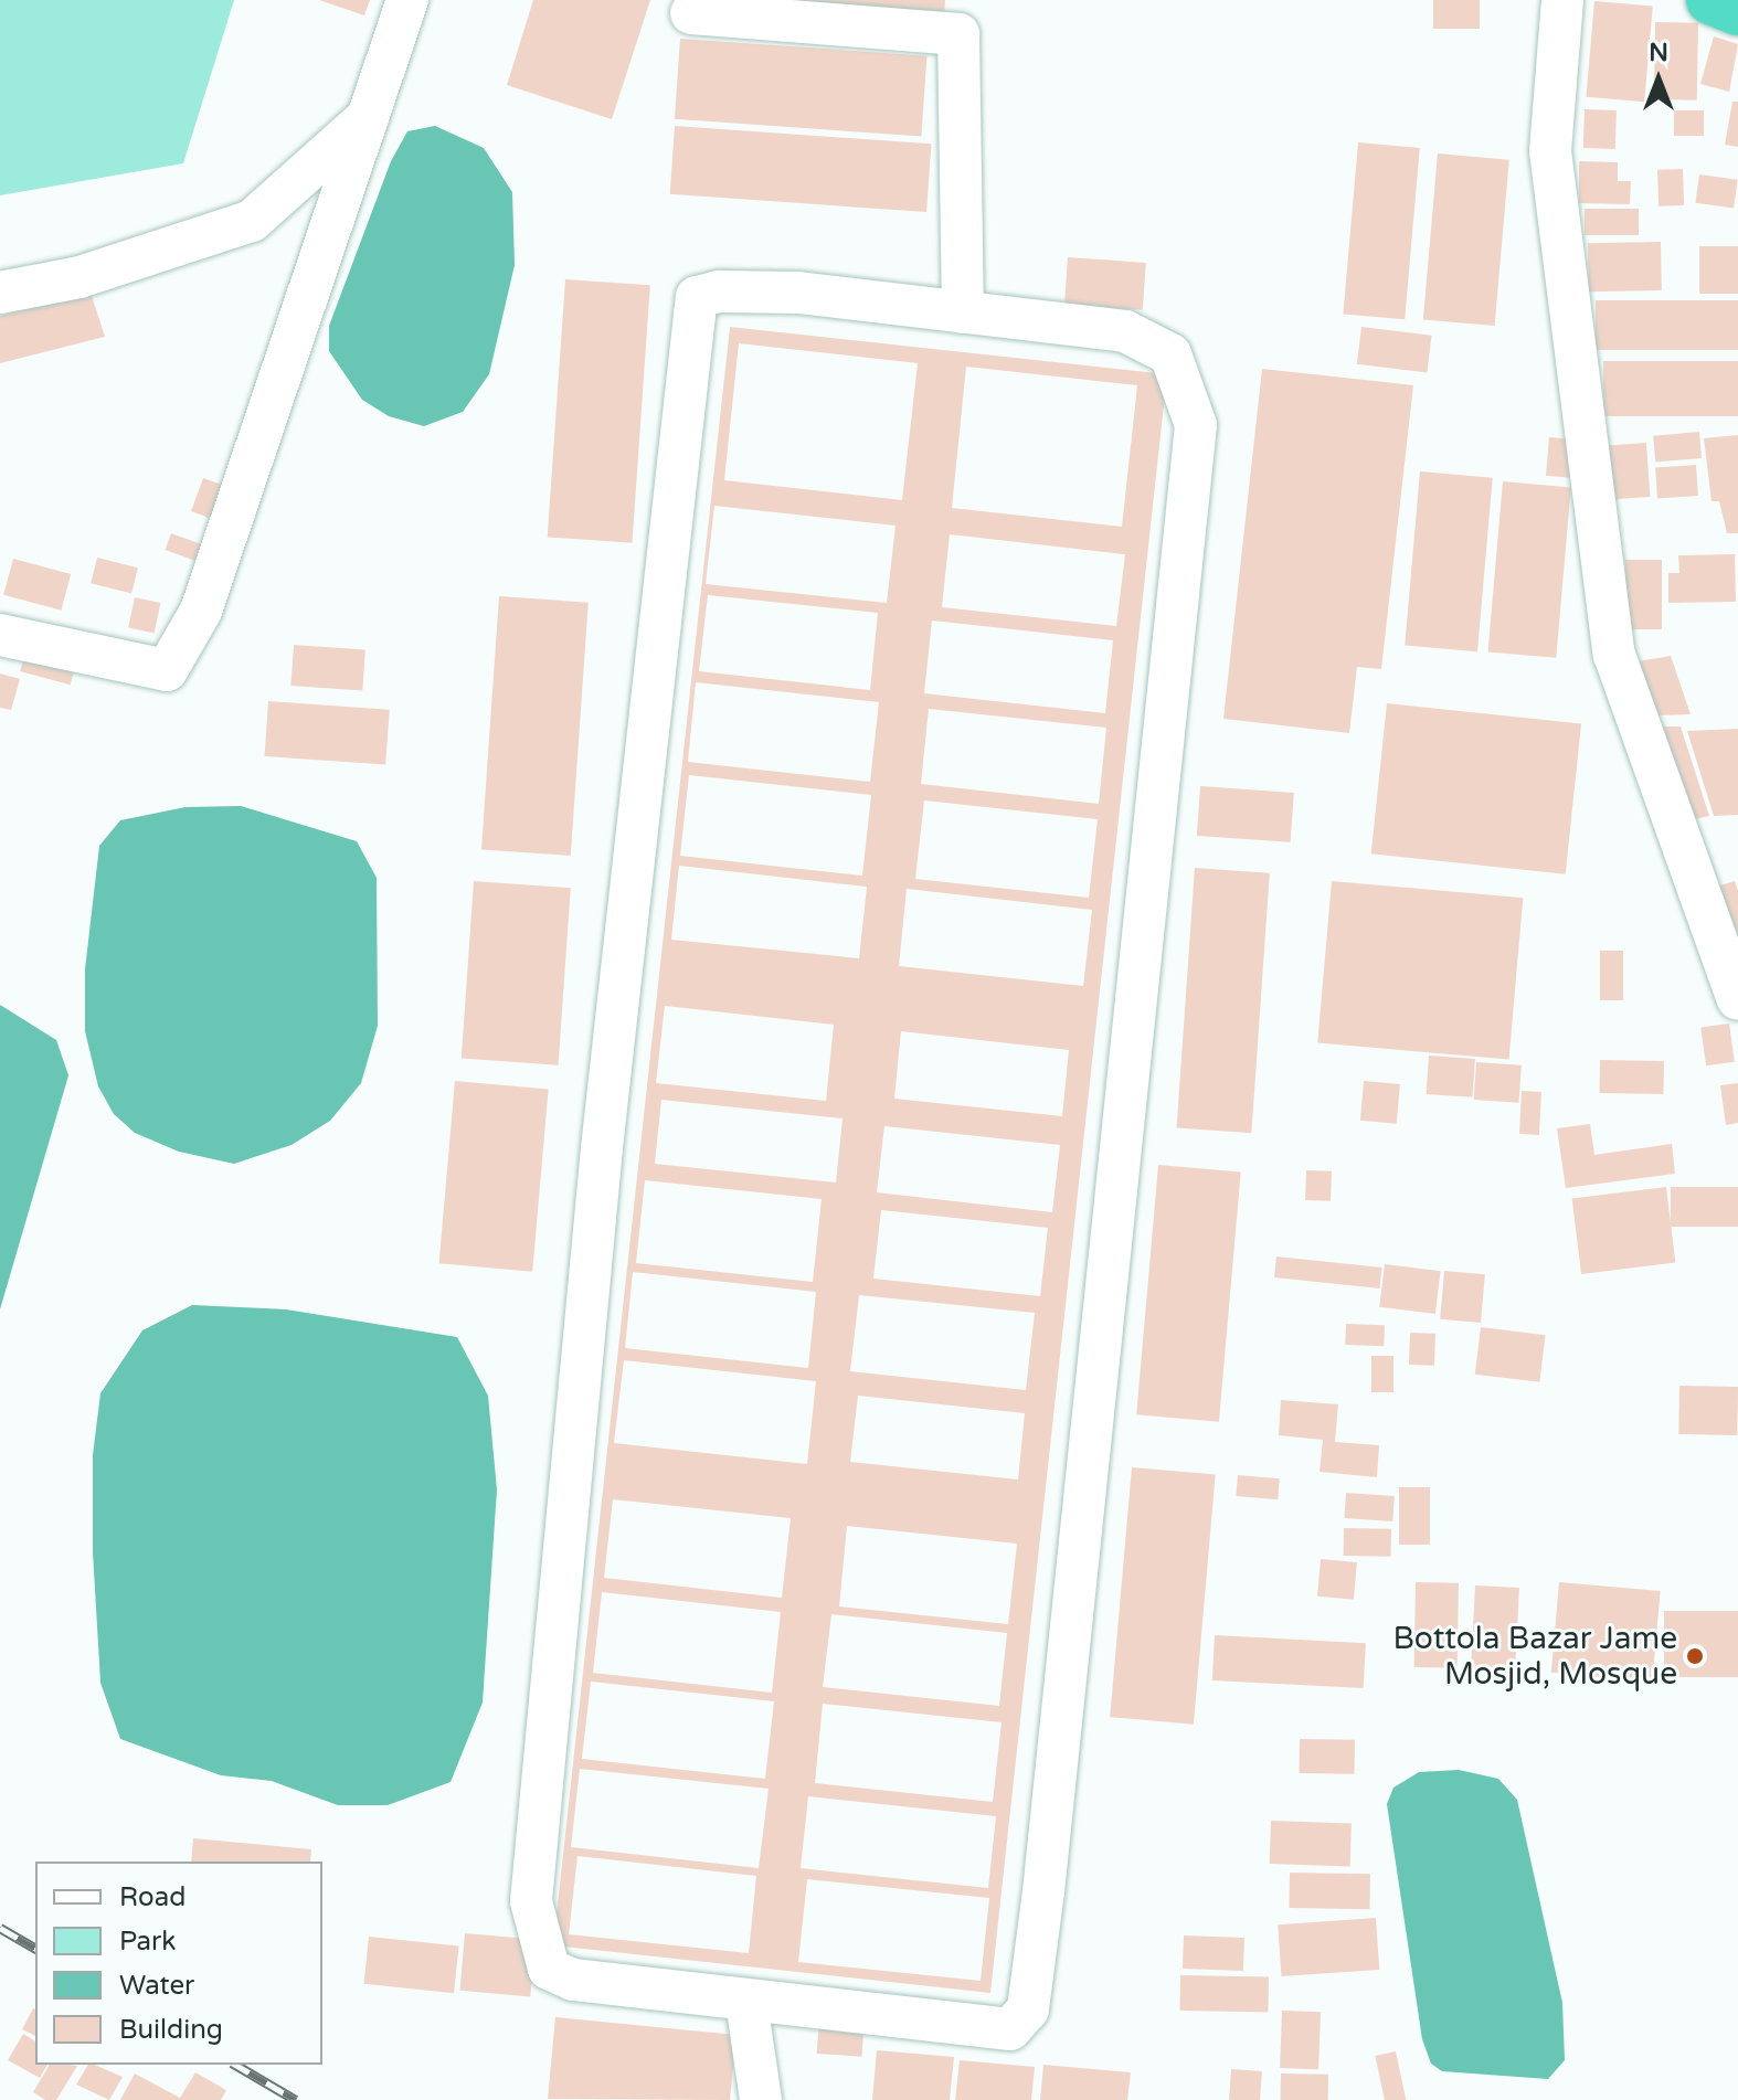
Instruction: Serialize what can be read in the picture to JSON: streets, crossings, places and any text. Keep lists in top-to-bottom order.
{
  "places": ["Bottola Bazar Jame Mosjid, Mosque"],
  "legend": [
    "Road",
    "Park",
    "Water",
    "Building"
  ],
  "north": "top"
}
